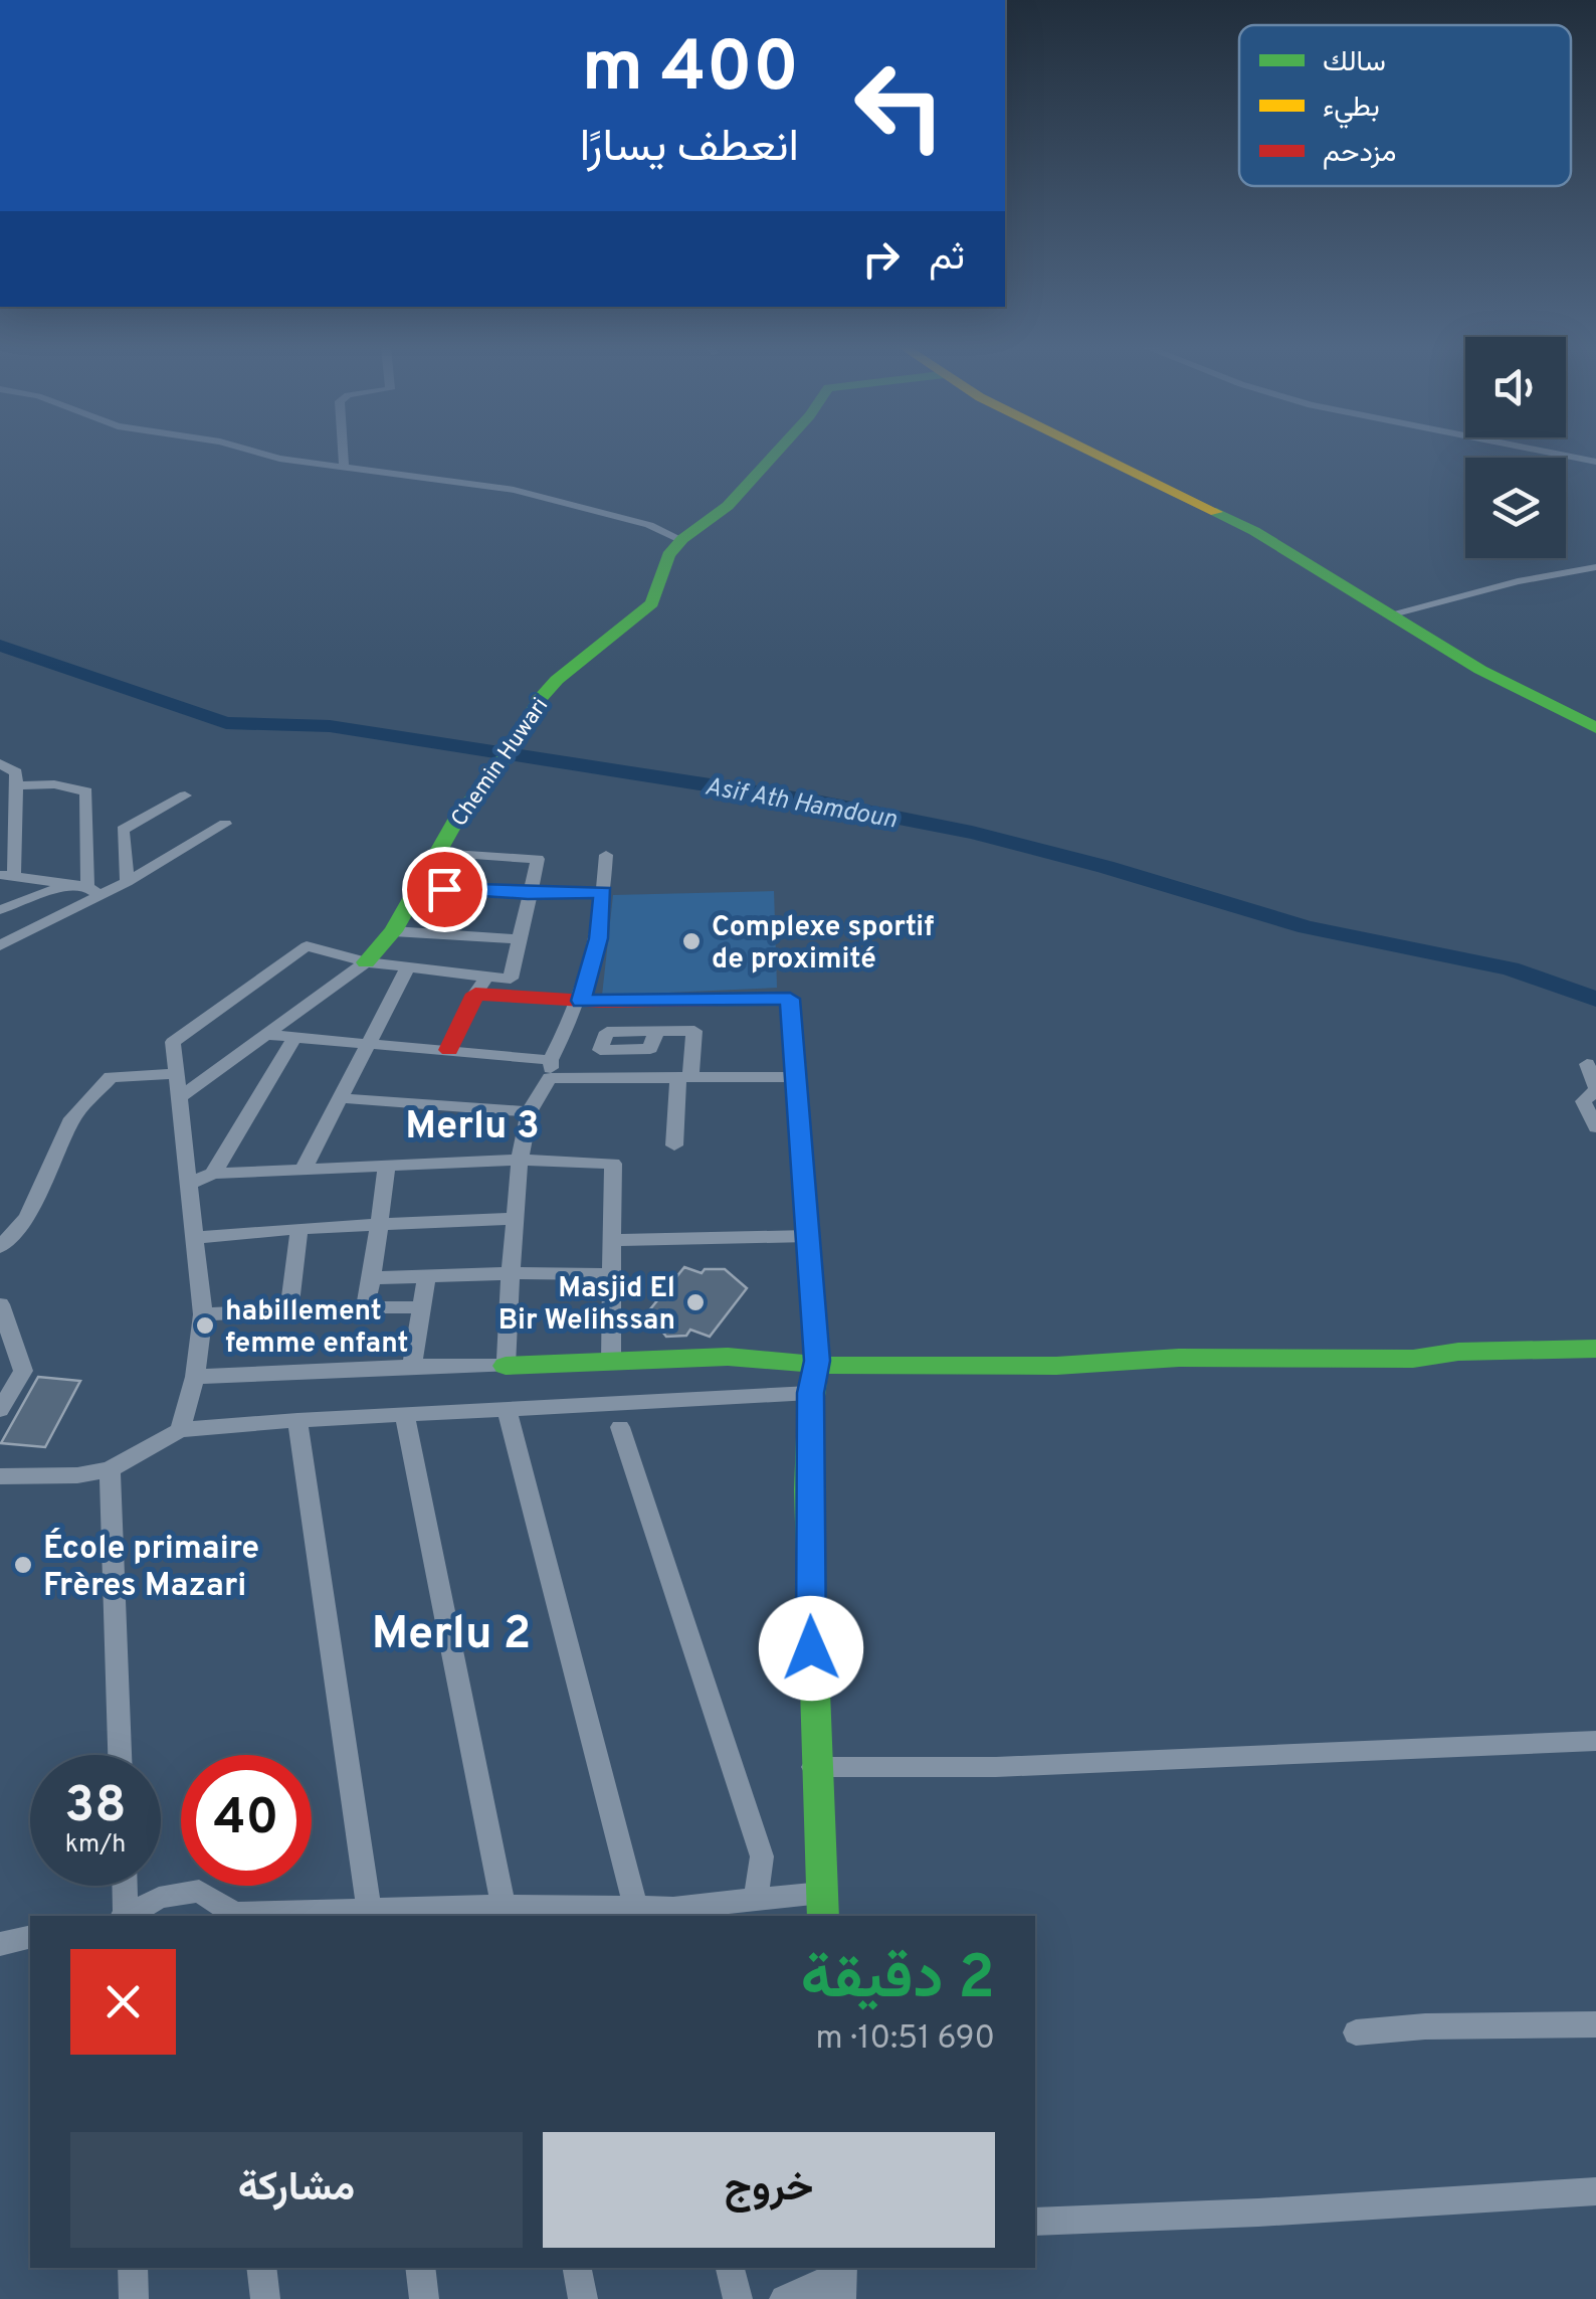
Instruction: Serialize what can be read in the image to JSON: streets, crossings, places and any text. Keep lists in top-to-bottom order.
{
  "streets": {
    "street": ["Chemin Huwari"]
  },
  "districts": ["Merlu 3", "Merlu 2"],
  "water": ["Asif Ath Hamdoun"],
  "places": [
    "Complexe sportif de proximité",
    "Masjid El Bir Welihssan",
    "habillement femme enfant",
    "École primaire Frères Mazari"
  ],
  "legend": ["سالك", "بطيء", "مزدحم"],
  "page": {
    "turn": ["400 m", "انعطف يسارًا"],
    "then": "ثم",
    "speed": "38 km/h",
    "limit": "40",
    "heading": ["2 دقيقة", "690 m · 10:51"],
    "buttons": ["خروج", "مشاركة"]
  }
}
